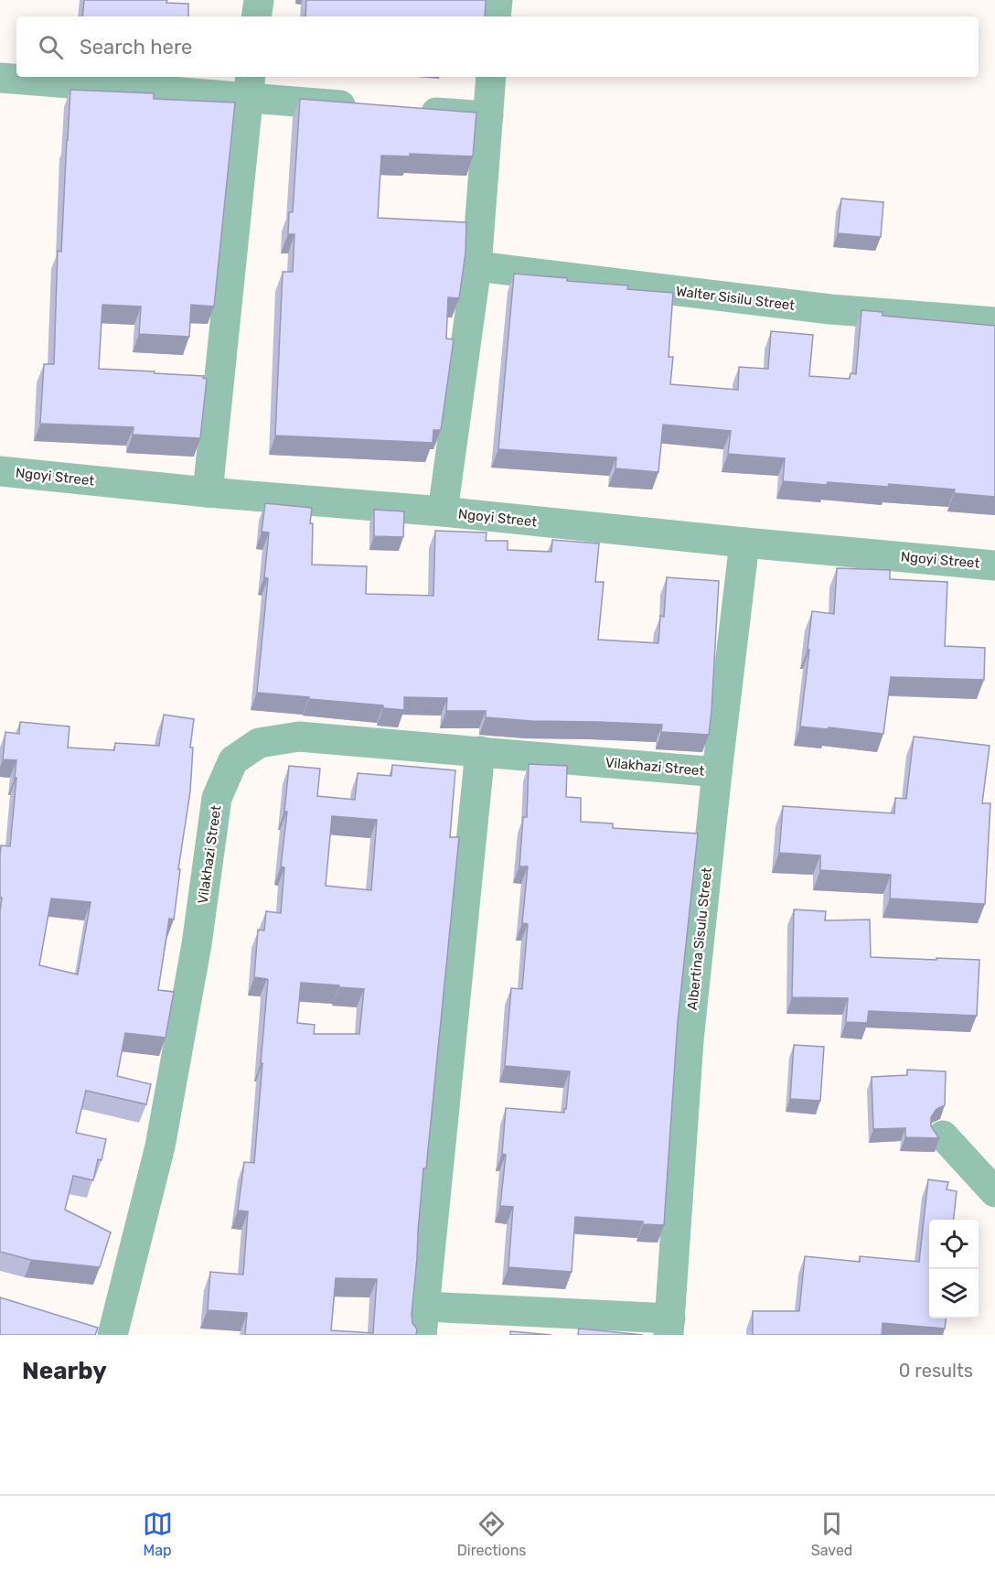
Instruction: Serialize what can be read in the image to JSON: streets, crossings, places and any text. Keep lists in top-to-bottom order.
{
  "streets": {
    "street": [
      "Walter Sisilu Street",
      "Ngoyi Street",
      "Vilakhazi Street",
      "Albertina Sisulu Street"
    ]
  },
  "crossings": [
    ["Ngoyi Street", "Albertina Sisulu Street"],
    ["Vilakhazi Street", "Albertina Sisulu Street"]
  ],
  "page": {
    "search": "Search here",
    "heading": ["Nearby", "0 results"],
    "nav": ["Map", "Directions", "Saved"]
  }
}
